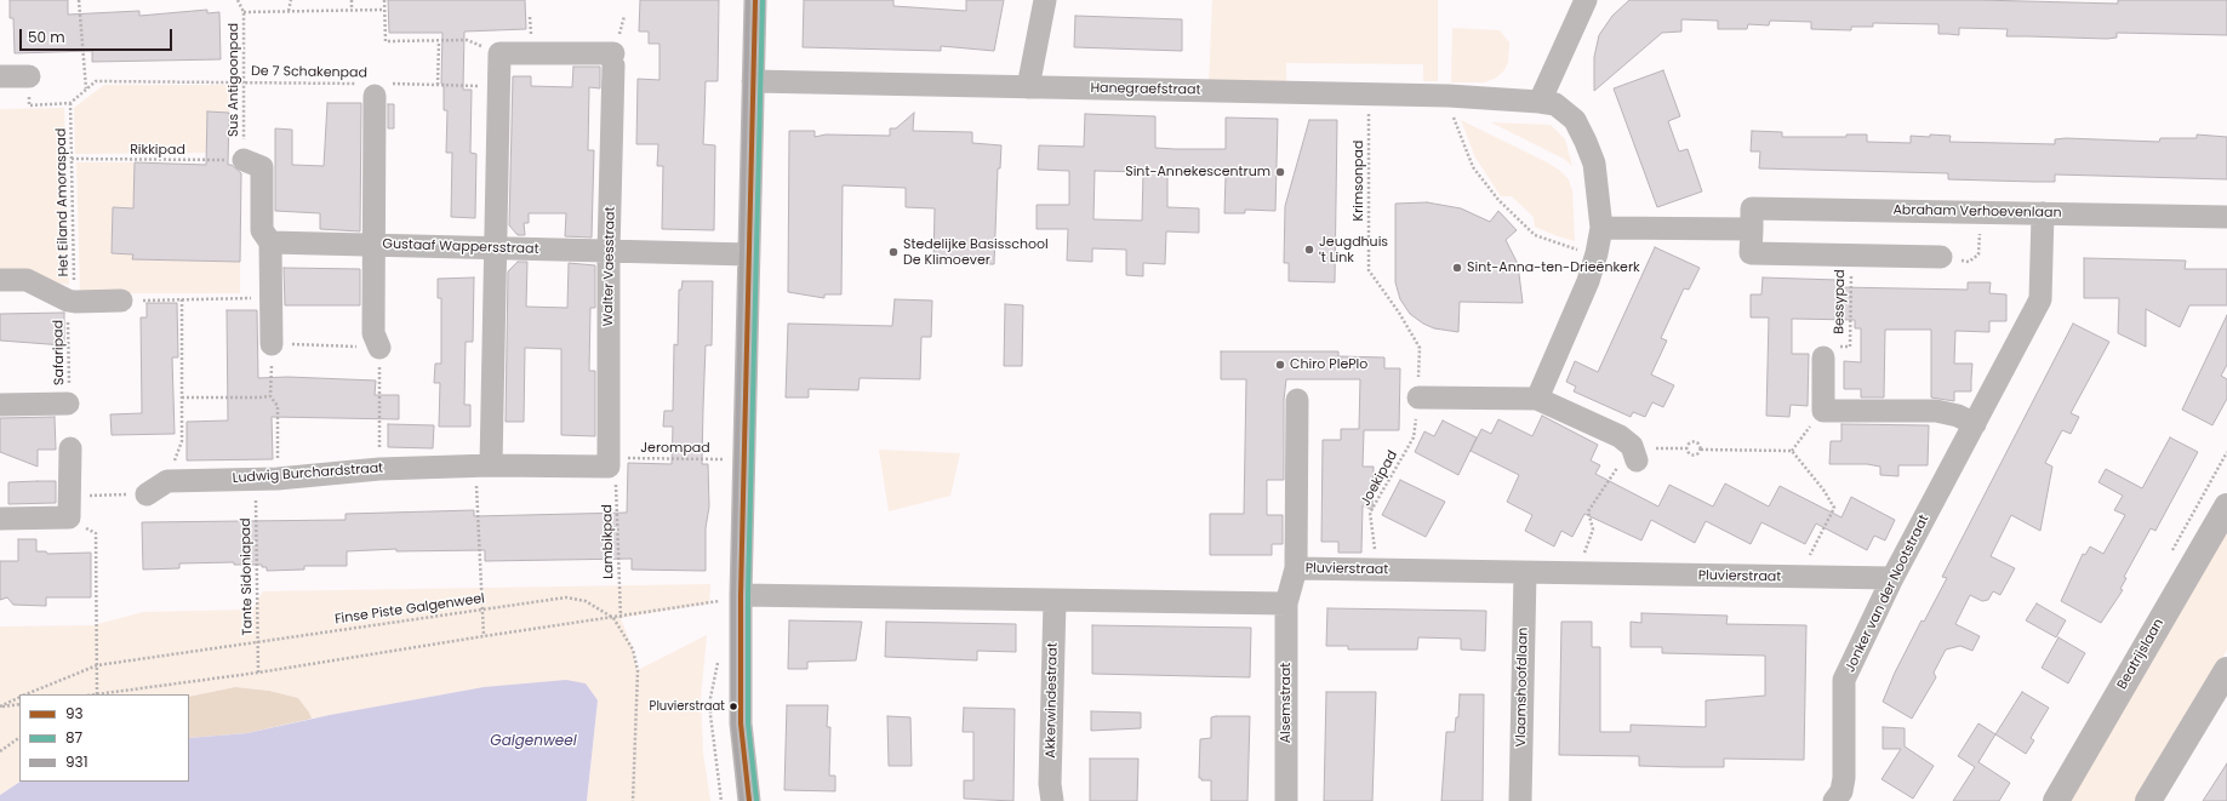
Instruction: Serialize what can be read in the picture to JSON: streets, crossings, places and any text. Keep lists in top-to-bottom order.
{
  "streets": {
    "street": [
      "Hanegraefstraat",
      "Abraham Verhoevenlaan",
      "Gustaaf Wappersstraat",
      "Walter Vaesstraat",
      "Ludwig Burchardstraat",
      "Pluvierstraat",
      "Jonker van der Nootstraat",
      "Beatrijslaan",
      "Vlaamshoofdlaan",
      "Akkerwindestraat",
      "Alsemstraat"
    ],
    "path": [
      "De 7 Schakenpad",
      "Sus Antigoonpad",
      "Rikkipad",
      "Krimsonpad",
      "Het Eiland Amoraspad",
      "Bessypad",
      "Safaripad",
      "Jerompad",
      "Joekipad",
      "Lambikpad",
      "Tante Sidoniapad",
      "Finse Piste Galgenweel"
    ]
  },
  "crossings": [
    ["De 7 Schakenpad", "Sus Antigoonpad"],
    ["De 7 Schakenpad", "Het Eiland Amoraspad"],
    ["Sus Antigoonpad", "Rikkipad"],
    ["Hanegraefstraat", "Krimsonpad"],
    ["Rikkipad", "Het Eiland Amoraspad"],
    ["Krimsonpad", "Joekipad"],
    ["Het Eiland Amoraspad", "Safaripad"],
    ["Abraham Verhoevenlaan", "Bessypad"],
    ["Abraham Verhoevenlaan", "Jonker van der Nootstraat"],
    ["Gustaaf Wappersstraat", "Walter Vaesstraat"],
    ["Walter Vaesstraat", "Jerompad"],
    ["Walter Vaesstraat", "Ludwig Burchardstraat"],
    ["Walter Vaesstraat", "Lambikpad"],
    ["Jerompad", "Ludwig Burchardstraat"],
    ["Jerompad", "Lambikpad"],
    ["Ludwig Burchardstraat", "Lambikpad"],
    ["Ludwig Burchardstraat", "Tante Sidoniapad"],
    ["Joekipad", "Pluvierstraat"],
    ["Pluvierstraat", "Jonker van der Nootstraat"],
    ["Pluvierstraat", "Vlaamshoofdlaan"],
    ["Pluvierstraat", "Alsemstraat"],
    ["Tante Sidoniapad", "Finse Piste Galgenweel"]
  ],
  "water": ["Galgenweel"],
  "places": [
    "Sint-Annekescentrum",
    "Jeugdhuis 't Link",
    "Stedelijke Basisschool De Klimoever",
    "Sint-Anna-ten-Drieënkerk",
    "Chiro PlePlo",
    "Pluvierstraat"
  ],
  "lines": ["transit line 93", "transit line 87", "transit line 931"],
  "legend": ["93", "87", "931"],
  "scale_bar": "50 m"
}
